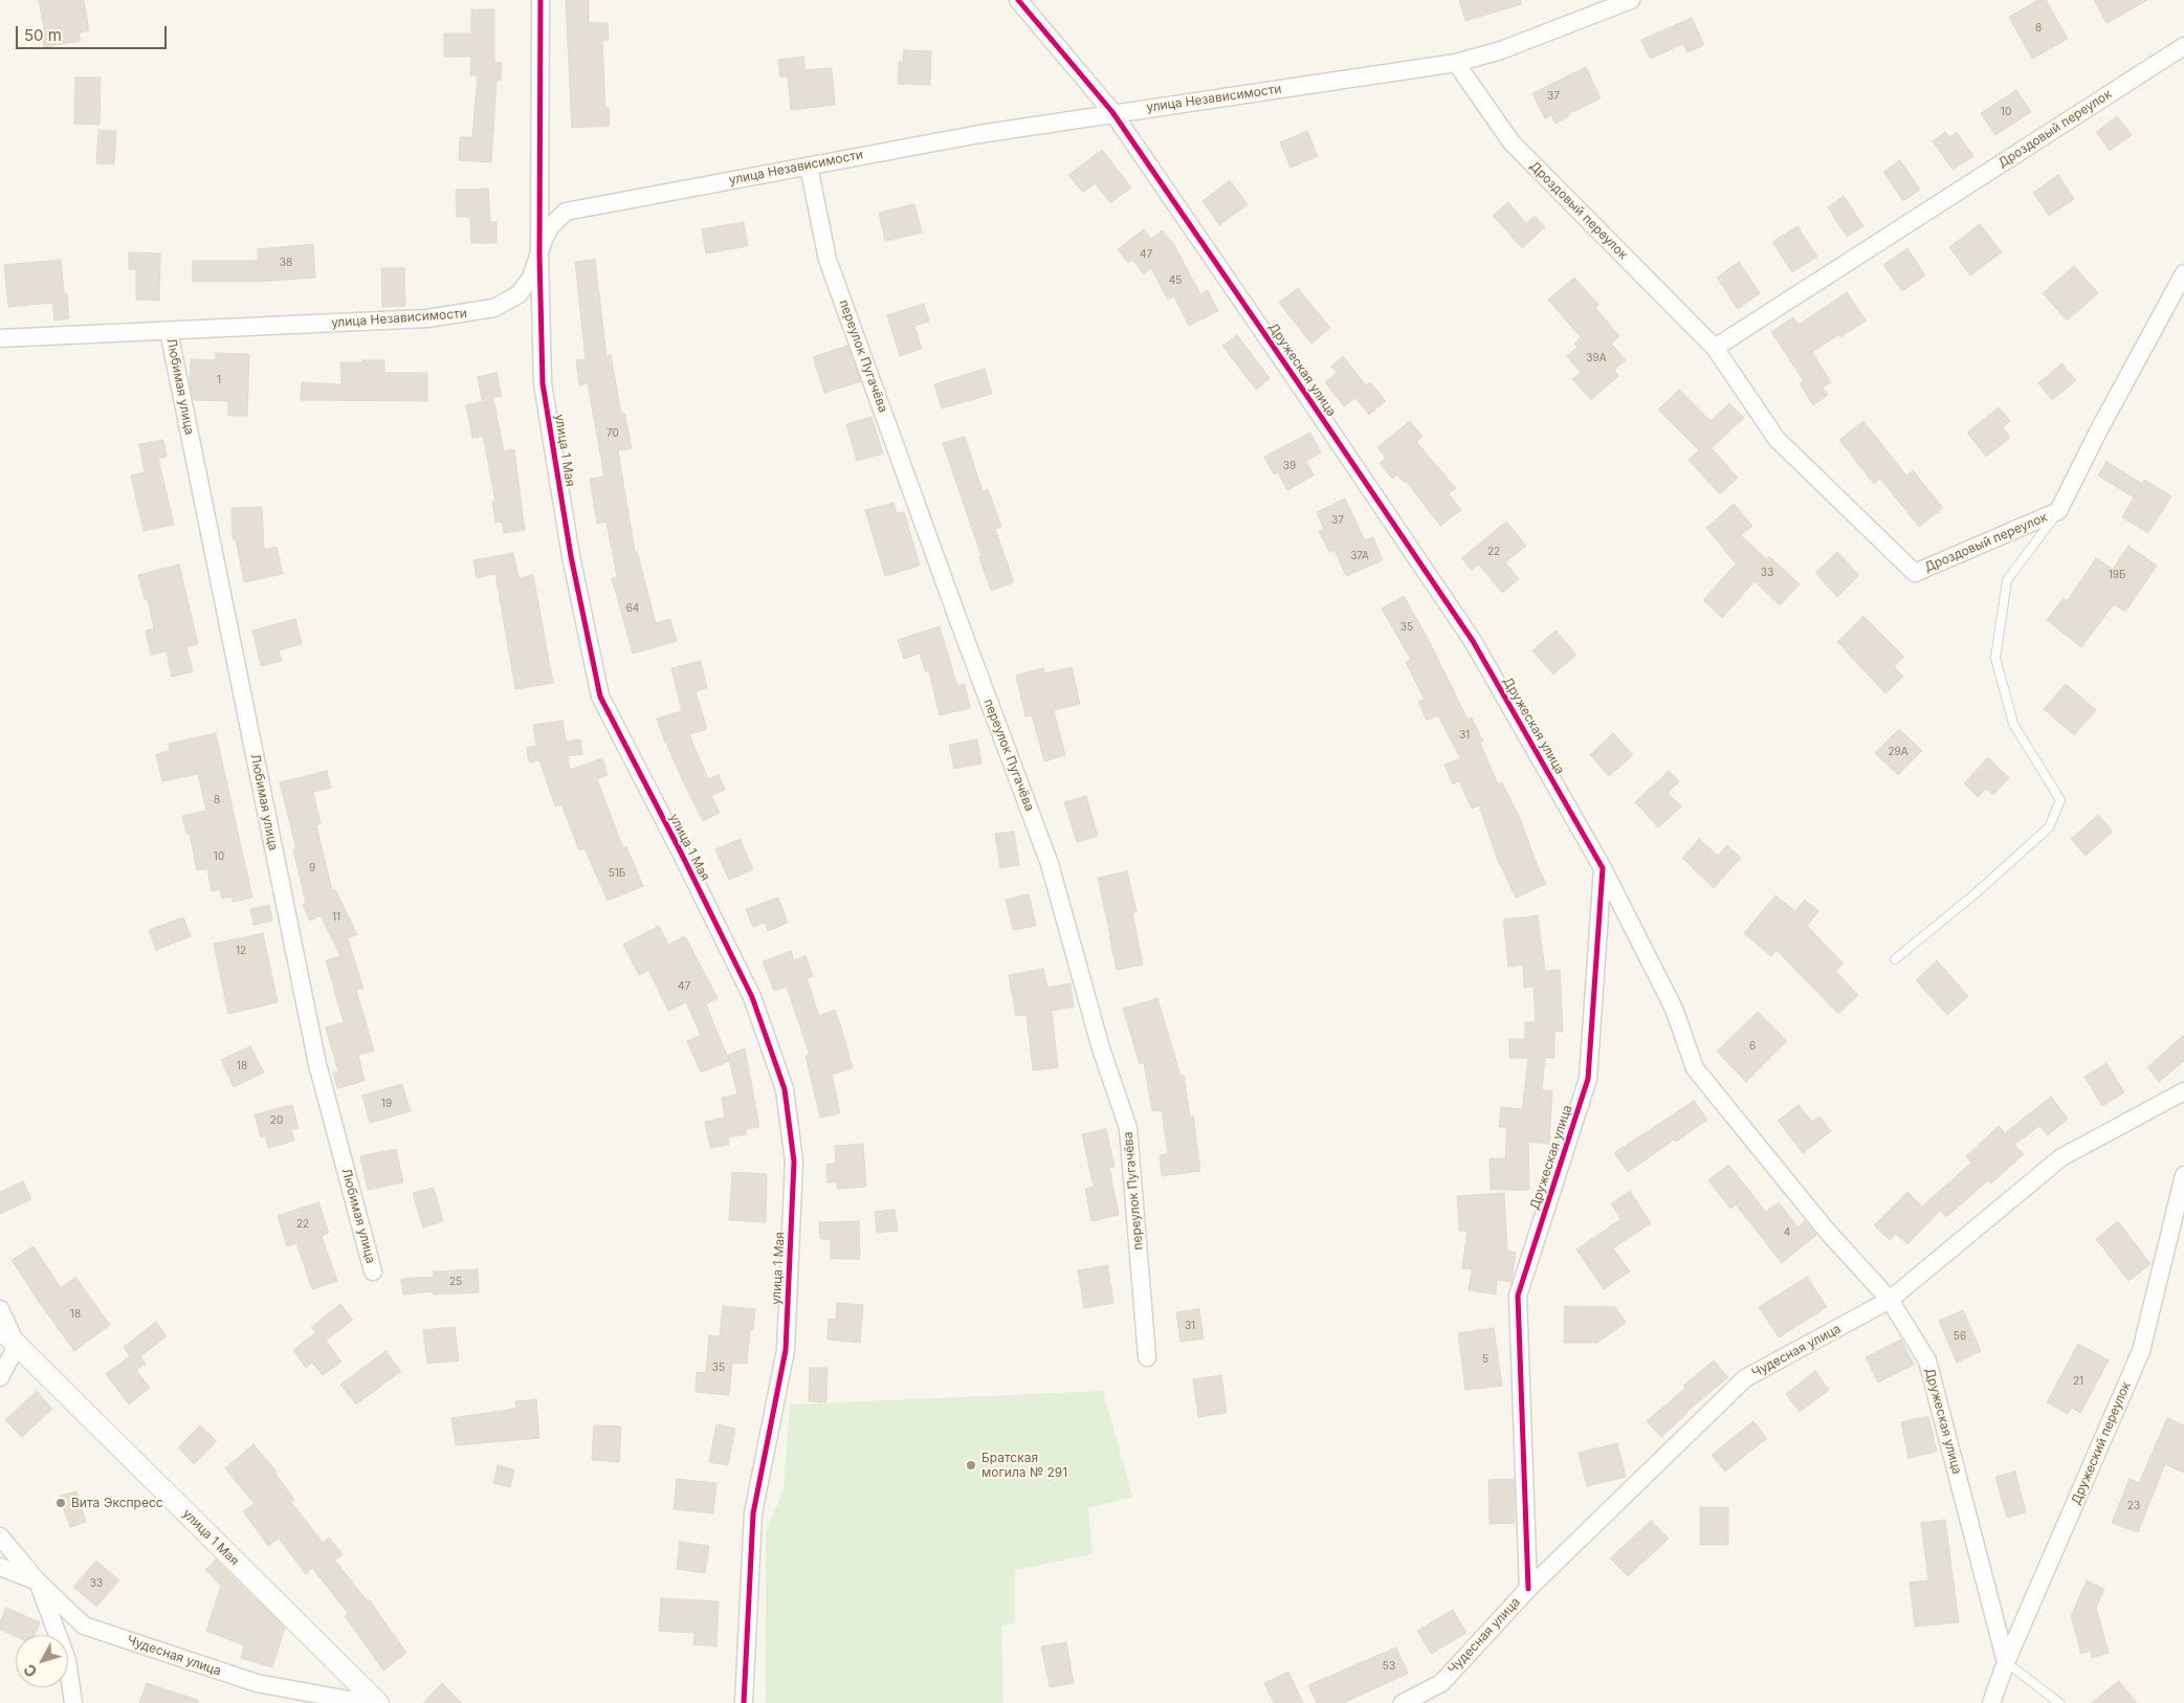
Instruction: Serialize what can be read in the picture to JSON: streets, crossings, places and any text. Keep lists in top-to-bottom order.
{
  "streets": {
    "street": [
      "улица Независимости",
      "Дроздовый переулок",
      "переулок Пугачёва",
      "Дружеская улица",
      "Любимая улица",
      "улица 1 Мая",
      "Чудесная улица",
      "Дружеский переулок"
    ]
  },
  "crossings": [
    ["улица Независимости", "Дроздовый переулок"],
    ["улица Независимости", "переулок Пугачёва"],
    ["улица Независимости", "Дружеская улица"],
    ["улица Независимости", "Любимая улица"],
    ["улица Независимости", "улица 1 Мая"],
    ["Дружеская улица", "Чудесная улица"],
    ["Дружеская улица", "Дружеский переулок"]
  ],
  "places": ["Братская могила № 291", "Вита Экспресс"],
  "house_numbers": [
    "8",
    "37",
    "10",
    "47",
    "38",
    "45",
    "39А",
    "1",
    "70",
    "39",
    "37",
    "22",
    "37А",
    "33",
    "19Б",
    "64",
    "35",
    "31",
    "29А",
    "8",
    "10",
    "9",
    "51Б",
    "11",
    "12",
    "47",
    "6",
    "18",
    "19",
    "20",
    "22",
    "4",
    "25",
    "18",
    "31",
    "56",
    "5",
    "35",
    "21",
    "23",
    "33",
    "53"
  ],
  "scale_bar": "50 m",
  "north": "bottom left"
}
